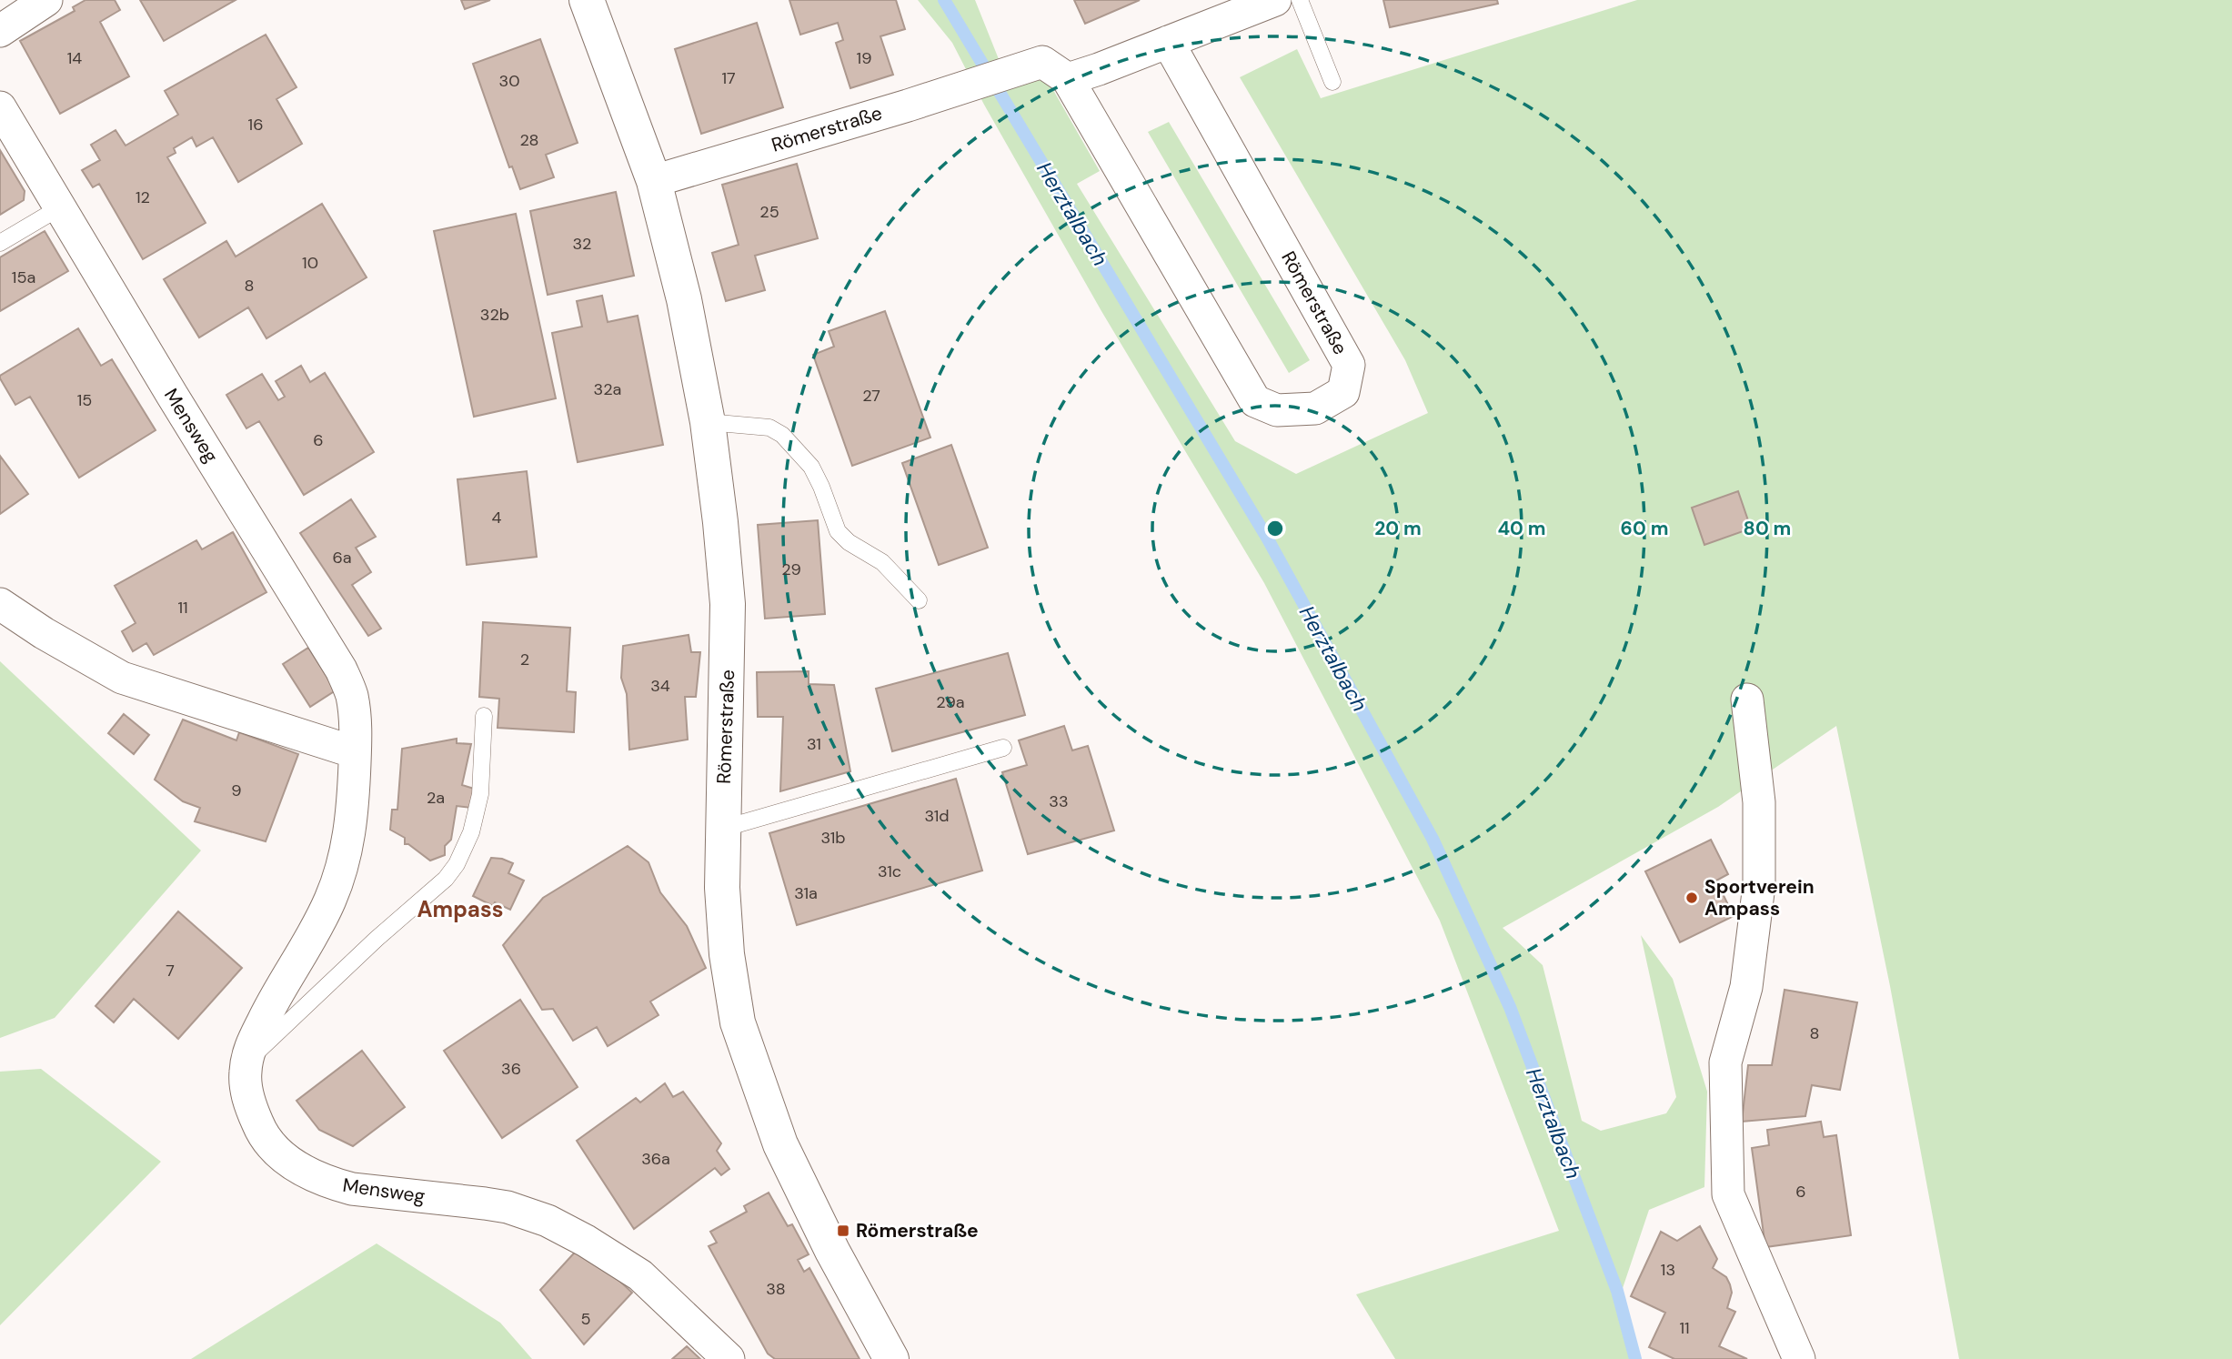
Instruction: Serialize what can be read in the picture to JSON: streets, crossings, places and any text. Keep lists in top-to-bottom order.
{
  "streets": {
    "street": ["Römerstraße", "Mensweg"]
  },
  "districts": ["Ampass"],
  "water": ["Herztalbach"],
  "places": {
    "other": ["Sportverein Ampass"],
    "transit": ["Römerstraße"]
  },
  "house_numbers": [
    "14",
    "19",
    "17",
    "30",
    "16",
    "28",
    "12",
    "25",
    "32",
    "10",
    "15a",
    "8",
    "32b",
    "32a",
    "27",
    "15",
    "6",
    "4",
    "6a",
    "29",
    "11",
    "2",
    "34",
    "29a",
    "31",
    "9",
    "2a",
    "33",
    "31d",
    "31b",
    "31c",
    "31a",
    "7",
    "8",
    "36",
    "36a",
    "6",
    "13",
    "38",
    "5",
    "11"
  ],
  "rings": [
    "20 m",
    "40 m",
    "60 m",
    "80 m"
  ]
}
